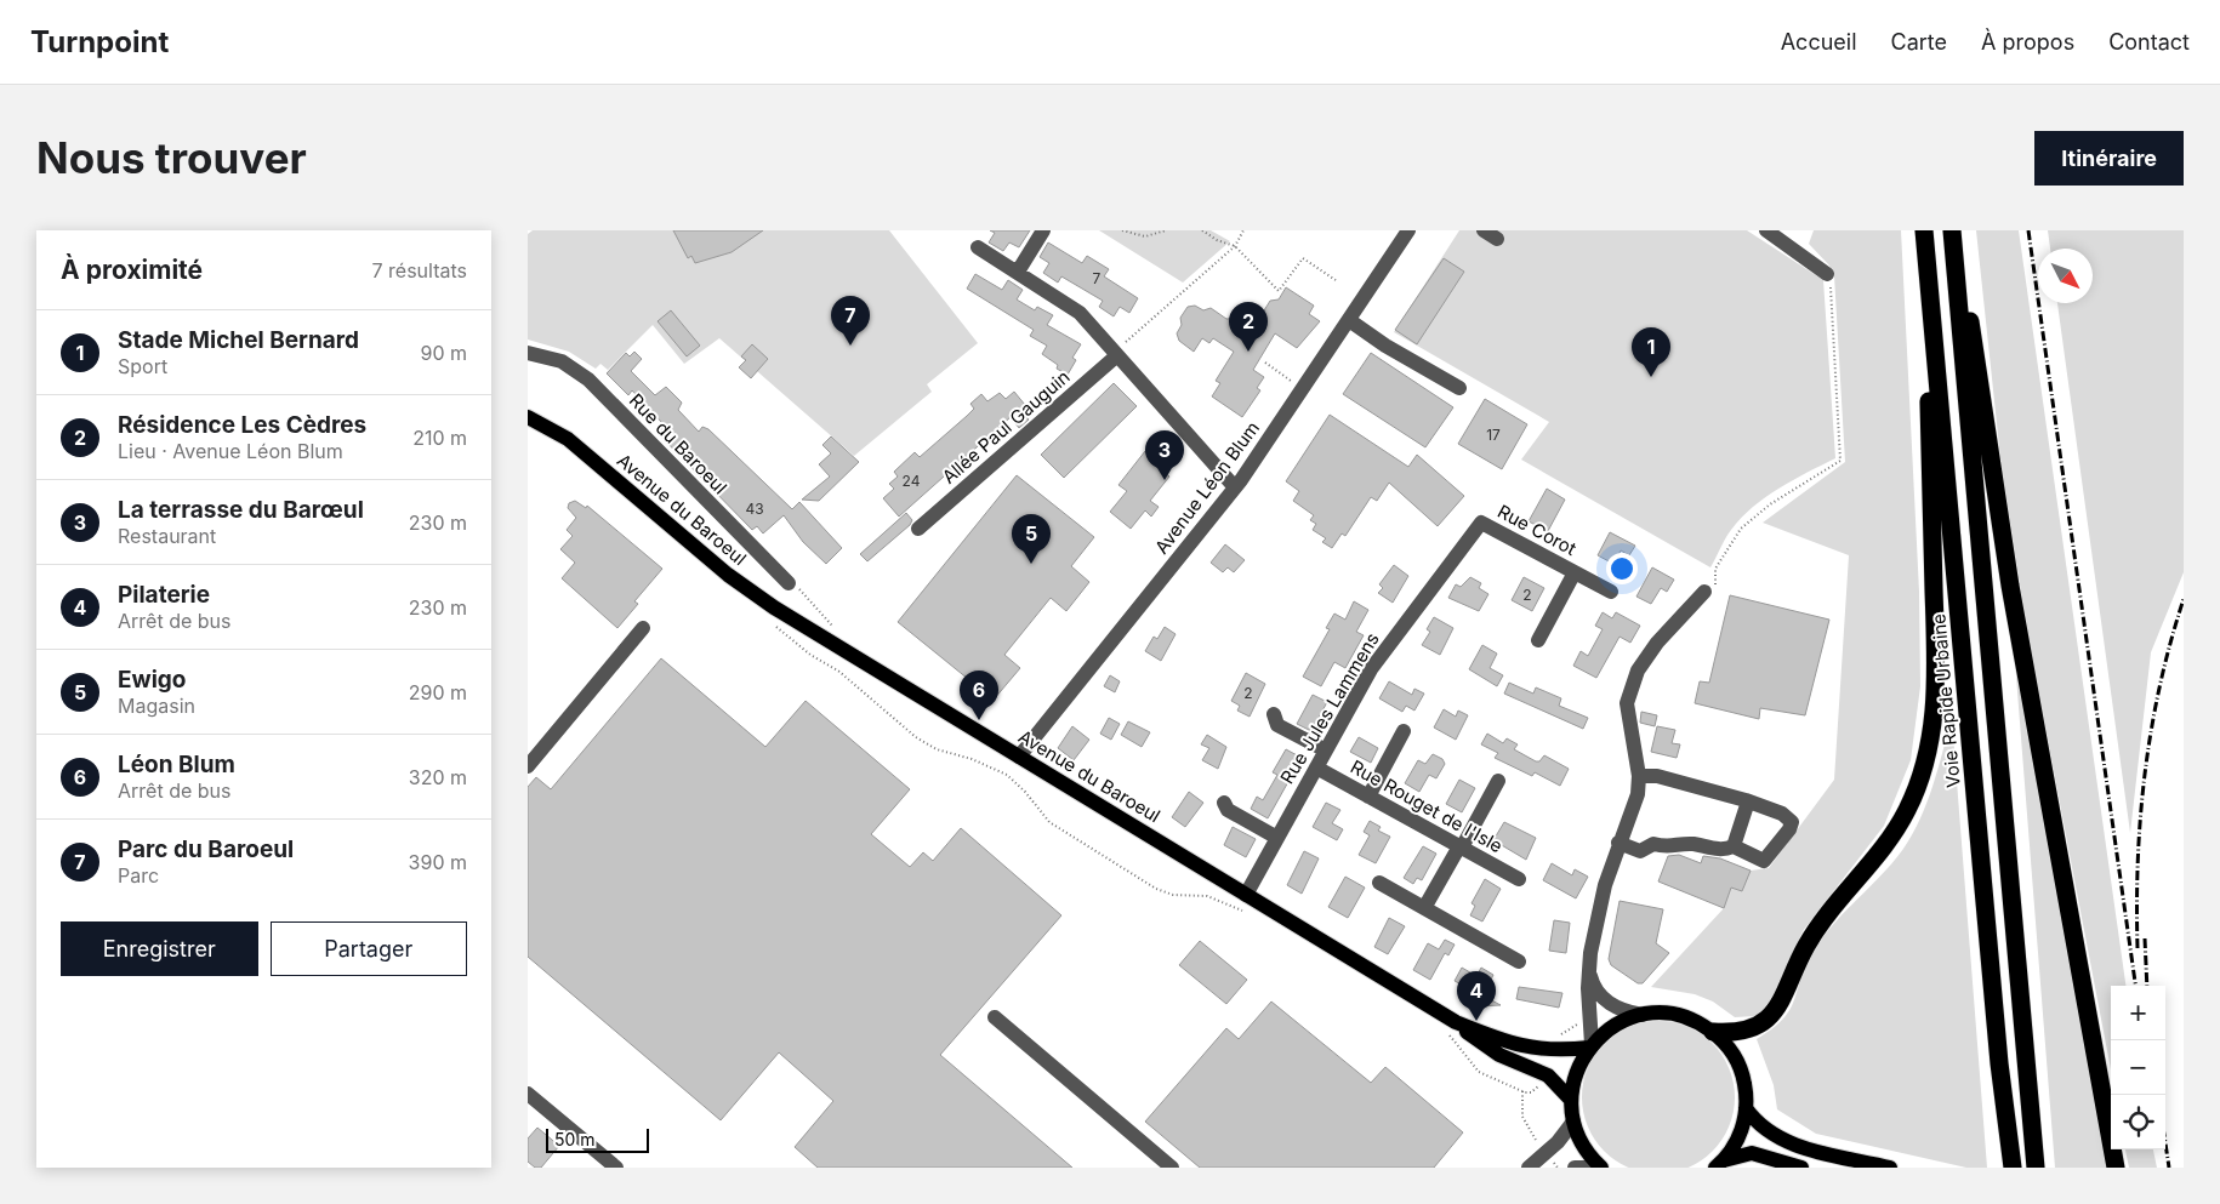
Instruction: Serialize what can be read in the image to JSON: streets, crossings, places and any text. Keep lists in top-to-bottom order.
{
  "streets": {
    "highway": ["Voie Rapide Urbaine"],
    "main road": ["Avenue du Baroeul"],
    "street": [
      "Allée Paul Gauguin",
      "Rue du Baroeul",
      "Avenue Léon Blum",
      "Rue Corot",
      "Rue Jules Lammens",
      "Rue Rouget de l'Isle"
    ]
  },
  "crossings": [
    ["Avenue Léon Blum", "Avenue du Baroeul"],
    ["Avenue du Baroeul", "Rue Jules Lammens"],
    ["Rue Corot", "Rue Jules Lammens"],
    ["Rue Jules Lammens", "Rue Rouget de l'Isle"]
  ],
  "house_numbers": [
    "7",
    "17",
    "24",
    "43",
    "2",
    "2"
  ],
  "scale_bar": "50 m",
  "north": "bottom right",
  "page": {
    "header": "Turnpoint",
    "nav": [
      "Accueil",
      "Carte",
      "À propos",
      "Contact"
    ],
    "buttons": [
      "Itinéraire",
      ["Enregistrer", "Partager"]
    ],
    "title": "Nous trouver",
    "heading": ["À proximité", "7 résultats"],
    "pins": [
      "7",
      "2",
      "1",
      "3",
      "5",
      "6",
      "4"
    ],
    "list": [
      {
        "mark": "1",
        "name": "Stade Michel Bernard",
        "note": "Sport",
        "value": "90 m"
      },
      {
        "mark": "2",
        "name": "Résidence Les Cèdres",
        "note": "Lieu · Avenue Léon Blum",
        "value": "210 m"
      },
      {
        "mark": "3",
        "name": "La terrasse du Barœul",
        "note": "Restaurant",
        "value": "230 m"
      },
      {
        "mark": "4",
        "name": "Pilaterie",
        "note": "Arrêt de bus",
        "value": "230 m"
      },
      {
        "mark": "5",
        "name": "Ewigo",
        "note": "Magasin",
        "value": "290 m"
      },
      {
        "mark": "6",
        "name": "Léon Blum",
        "note": "Arrêt de bus",
        "value": "320 m"
      },
      {
        "mark": "7",
        "name": "Parc du Baroeul",
        "note": "Parc",
        "value": "390 m"
      }
    ],
    "map_buttons": ["+", "−"],
    "scale": "50 m"
  }
}
